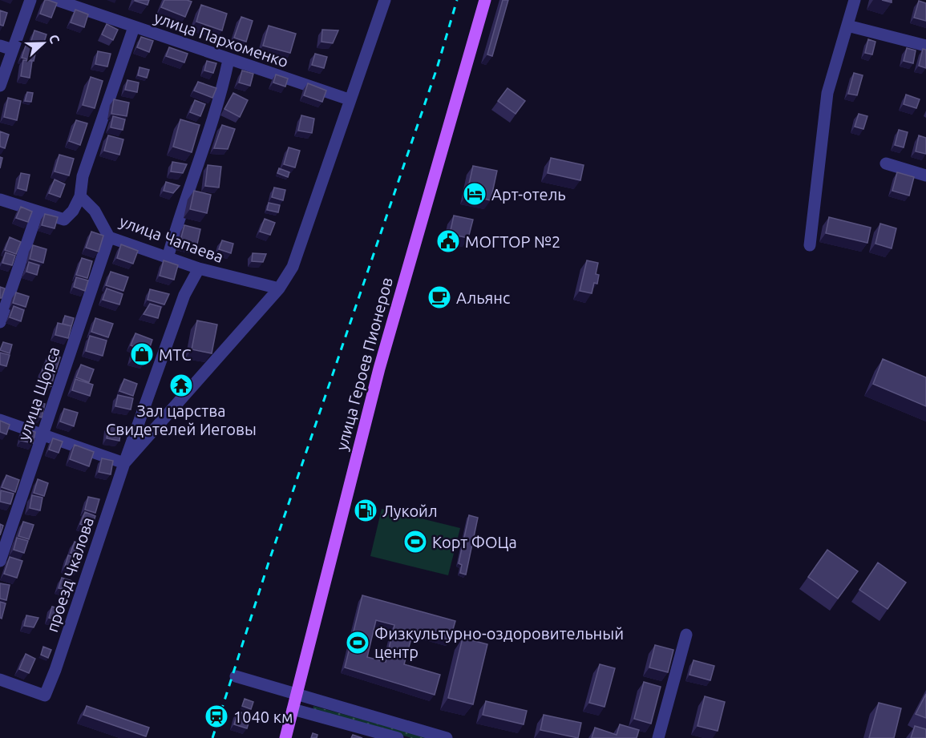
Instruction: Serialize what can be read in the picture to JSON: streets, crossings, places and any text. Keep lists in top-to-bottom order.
{
  "streets": {
    "main road": ["улица Героев Пионеров"],
    "street": [
      "улица Пархоменко",
      "улица Чапаева",
      "улица Щорса",
      "проезд Чкалова"
    ]
  },
  "crossings": [
    ["улица Чапаева", "улица Щорса"],
    ["улица Чапаева", "проезд Чкалова"]
  ],
  "places": {
    "hotel": ["Арт-отель"],
    "public building": ["МОГТОР №2"],
    "cafe": ["Альянс"],
    "shop": ["МТС"],
    "temple": ["Зал царства Свидетелей Иеговы"],
    "fuel station": ["Лукойл"],
    "sports": ["Корт ФОЦа", "Физкультурно-оздоровительный центр"],
    "station": ["1040 км"]
  },
  "north": "right"
}
